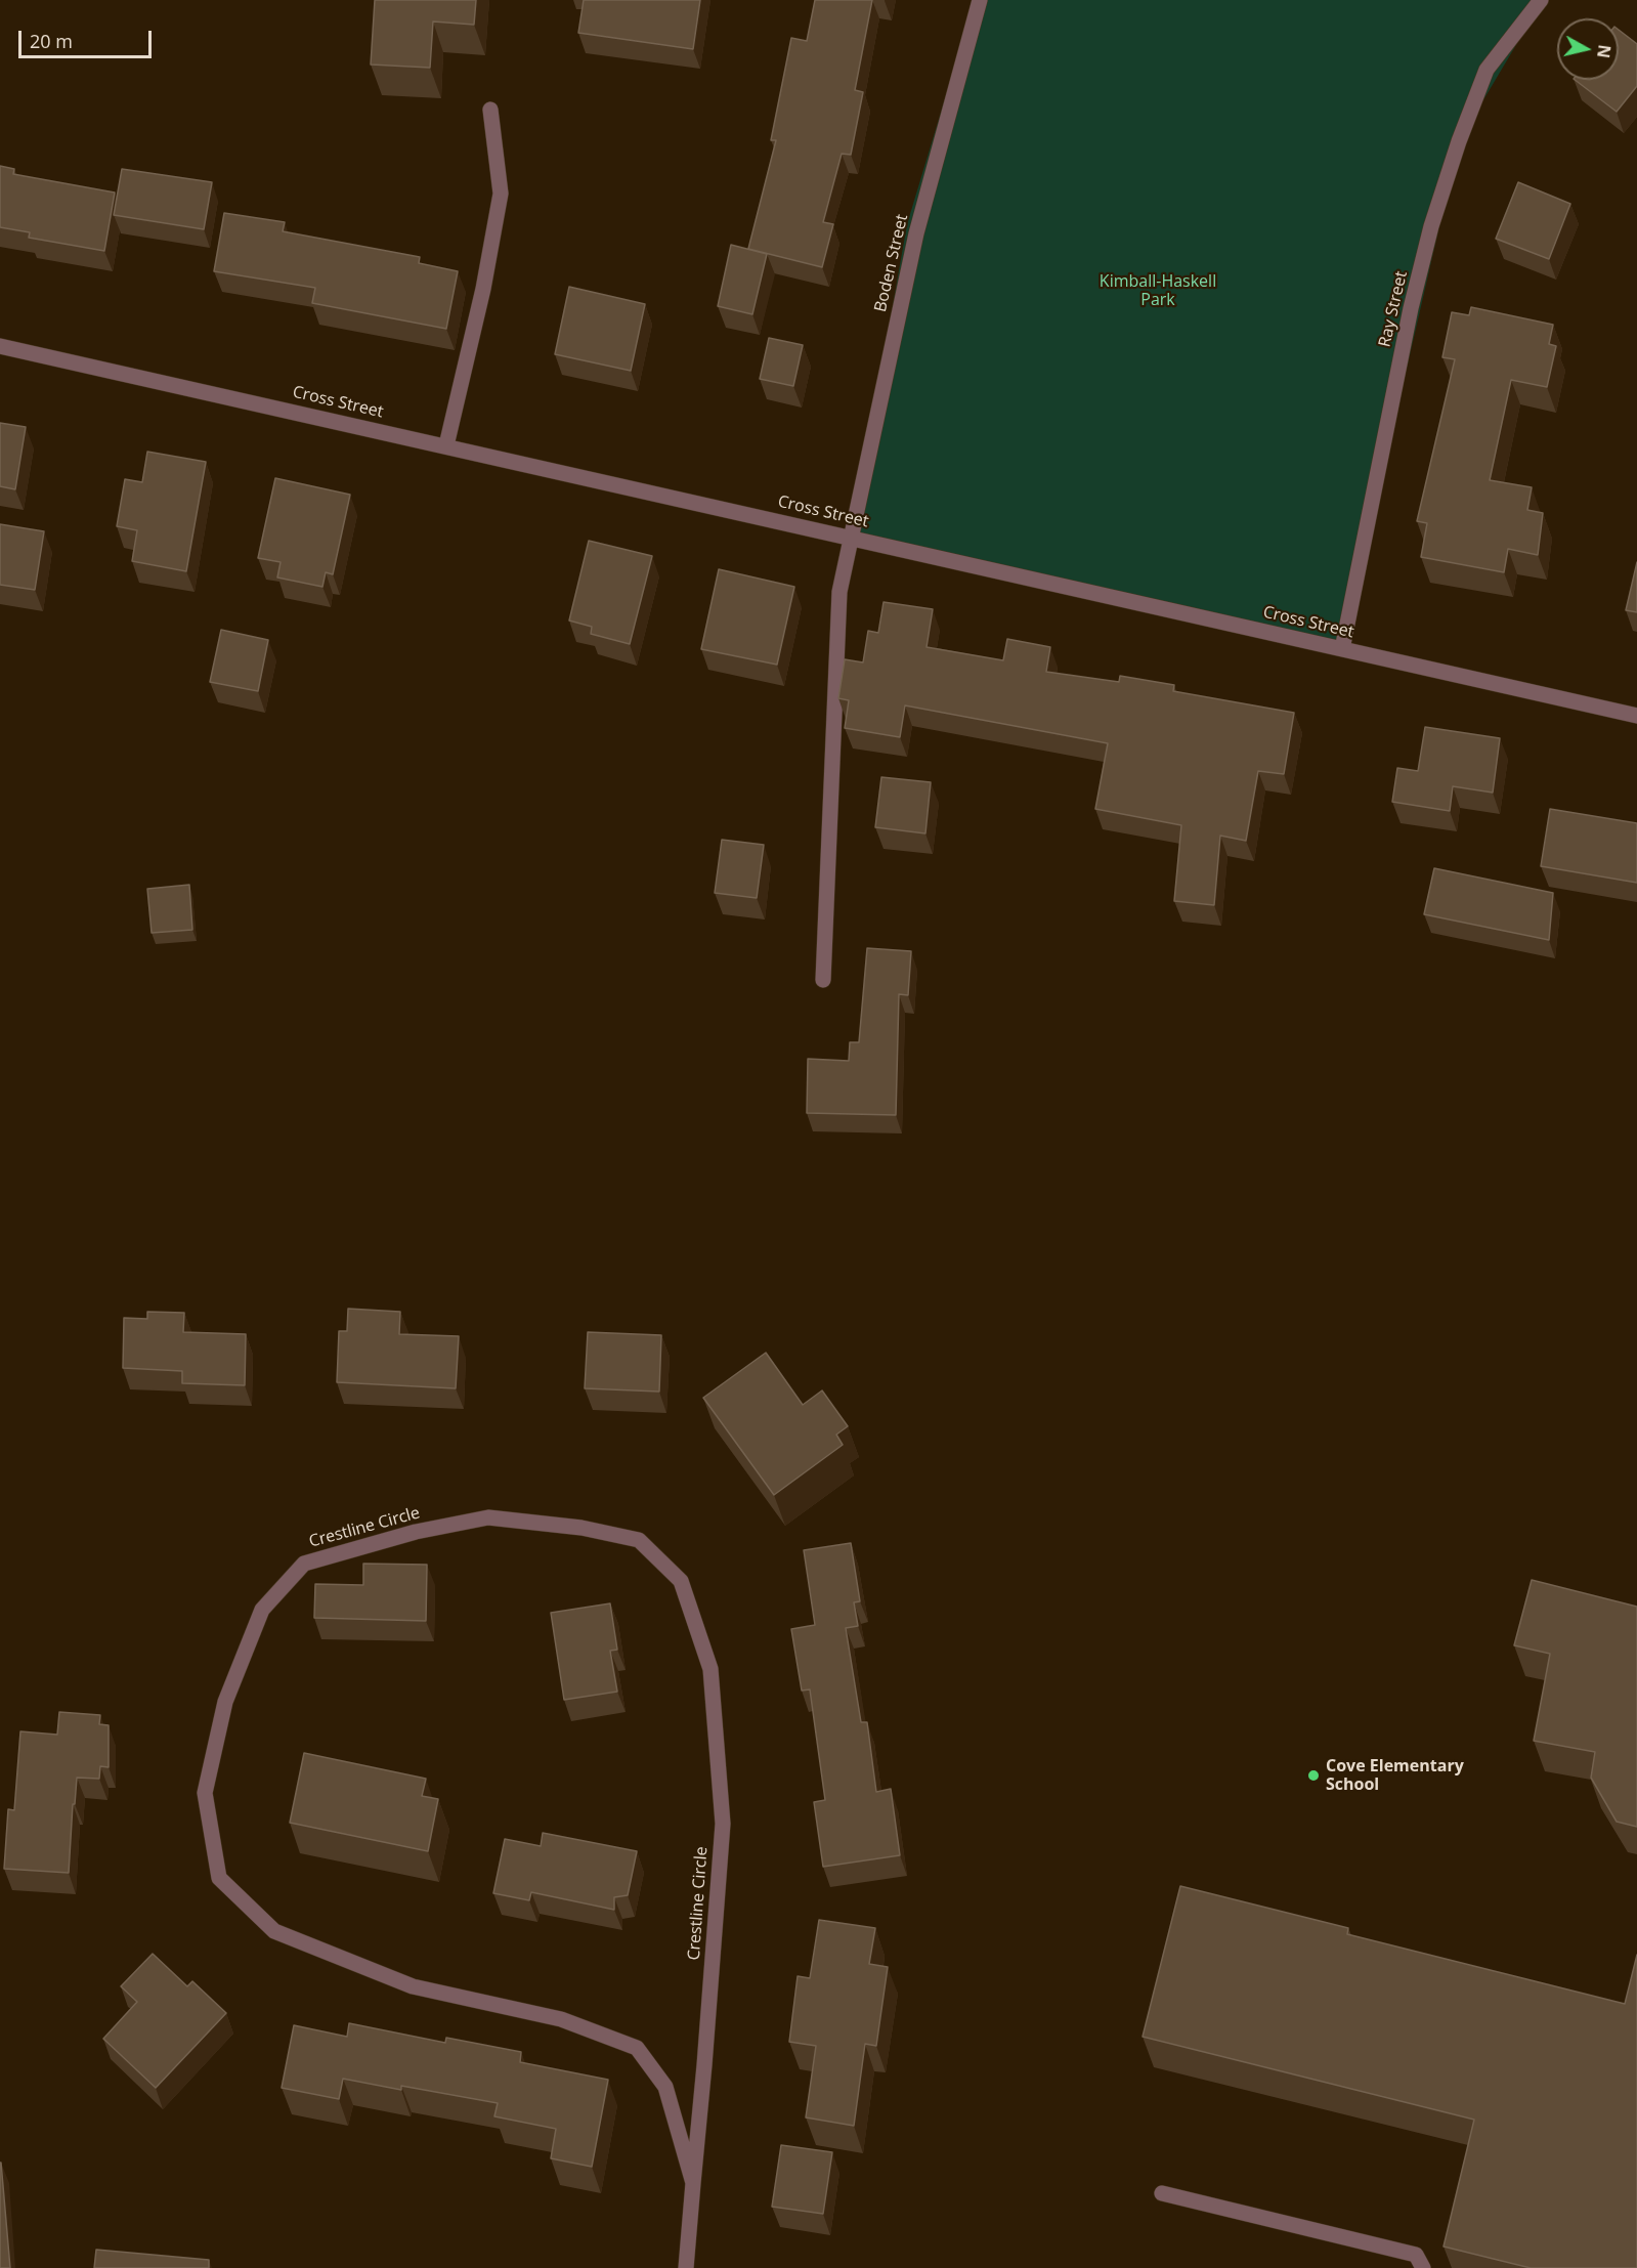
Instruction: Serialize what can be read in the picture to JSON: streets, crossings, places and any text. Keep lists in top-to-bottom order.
{
  "streets": {
    "street": [
      "Boden Street",
      "Ray Street",
      "Cross Street",
      "Crestline Circle"
    ]
  },
  "crossings": [
    ["Boden Street", "Cross Street"],
    ["Ray Street", "Cross Street"]
  ],
  "parks": ["Kimball-Haskell Park"],
  "places": ["Cove Elementary School"],
  "scale_bar": "20 m",
  "north": "right"
}
